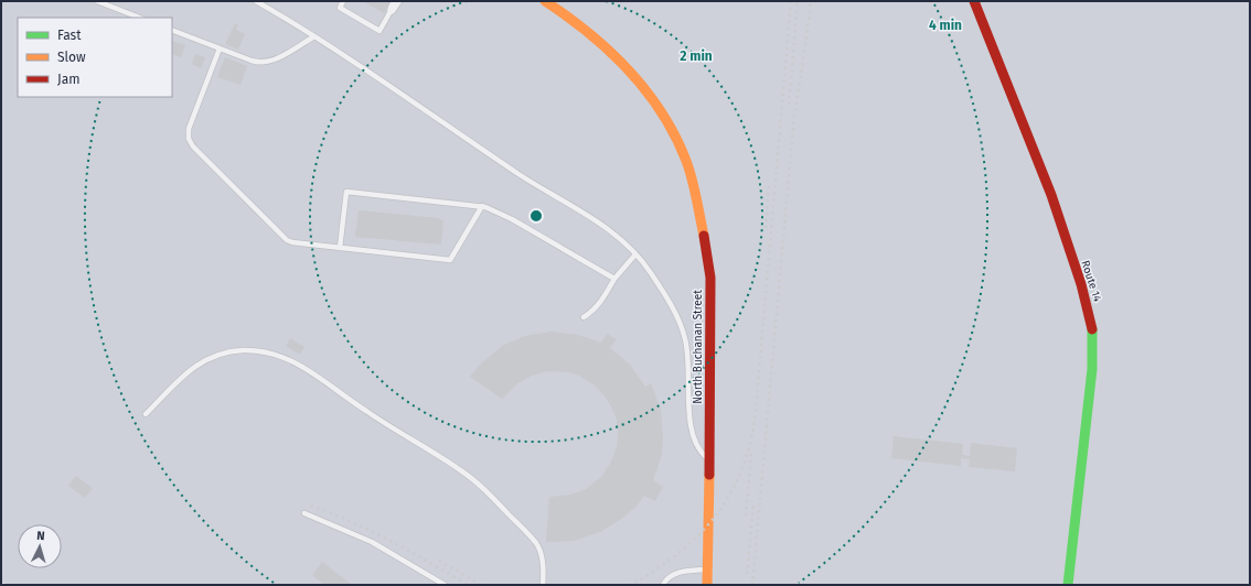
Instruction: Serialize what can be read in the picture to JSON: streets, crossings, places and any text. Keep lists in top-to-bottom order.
{
  "streets": {
    "street": ["Route 14", "North Buchanan Street"]
  },
  "legend": ["Fast", "Slow", "Jam"],
  "north": "top",
  "rings": ["4 min", "2 min"]
}
